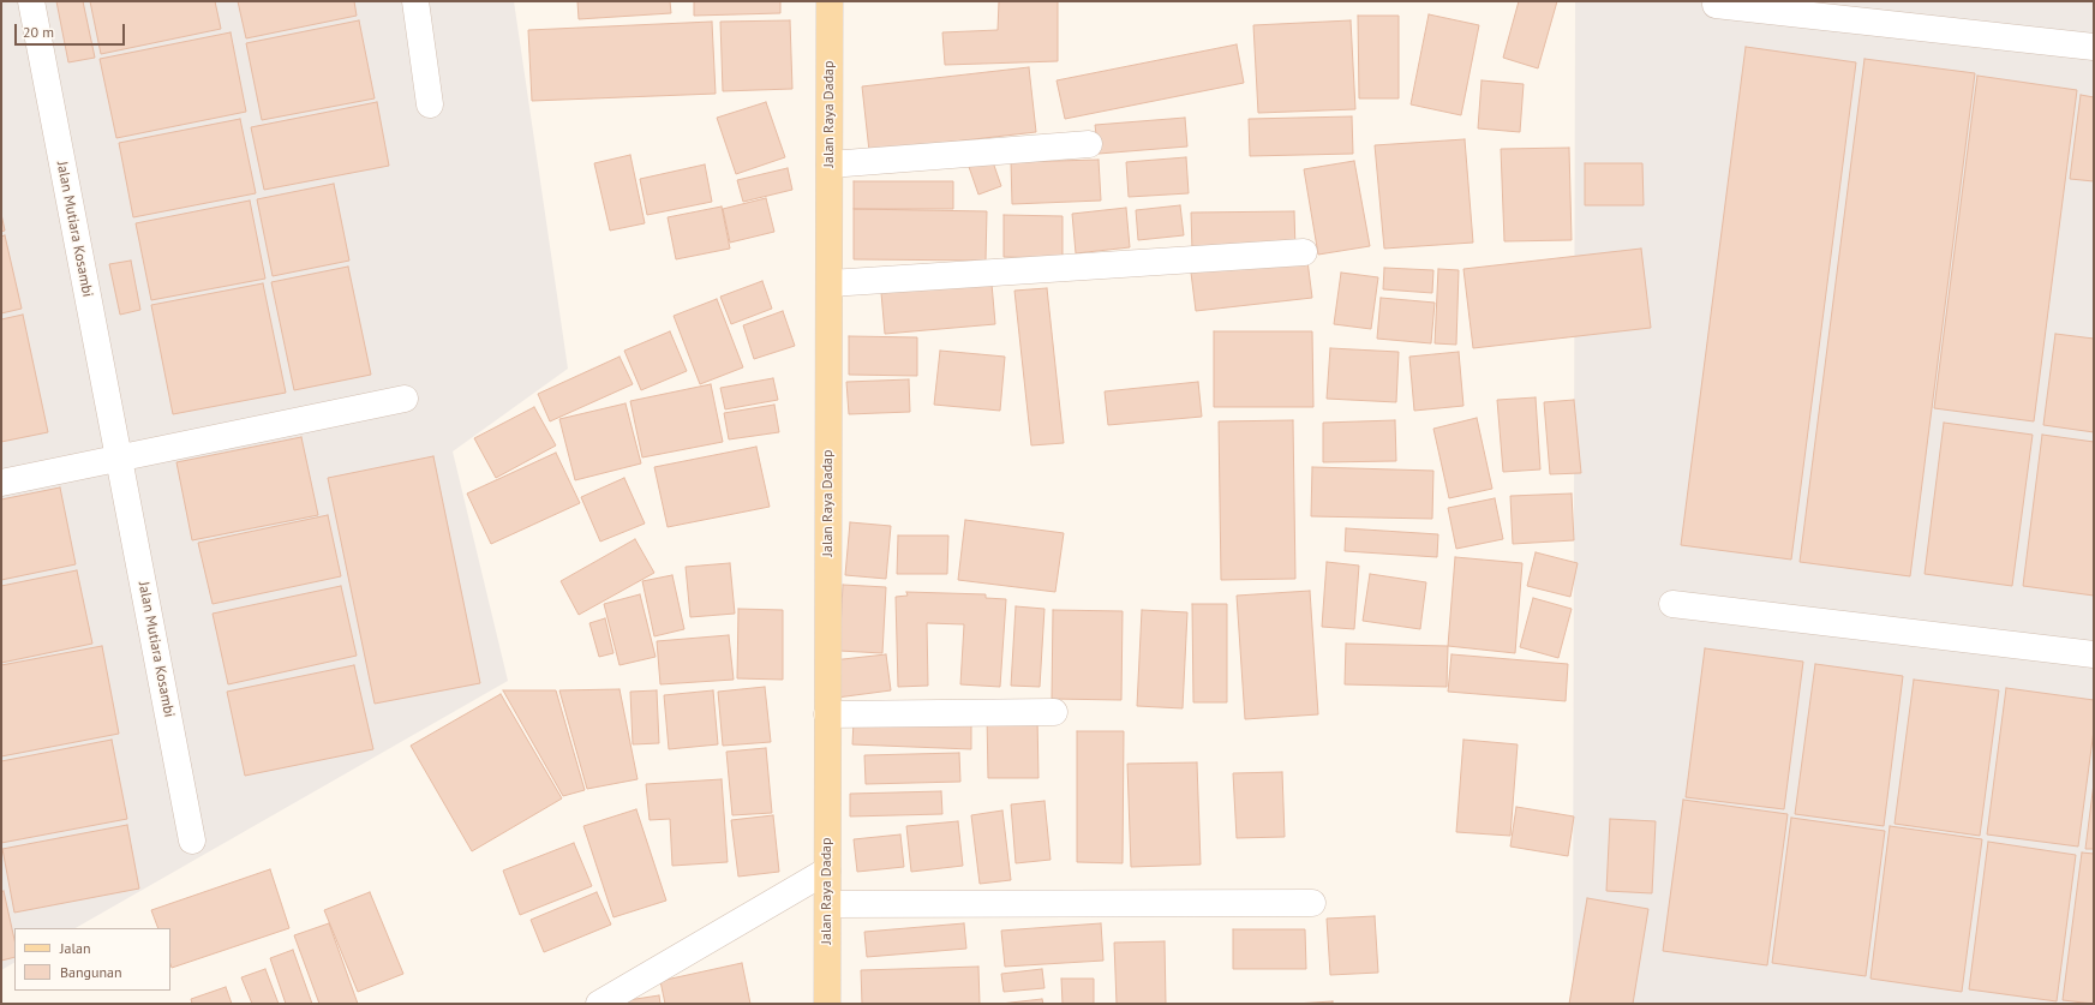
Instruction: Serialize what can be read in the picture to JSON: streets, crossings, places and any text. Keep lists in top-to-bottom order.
{
  "streets": {
    "main road": ["Jalan Raya Dadap"],
    "street": ["Jalan Mutiara Kosambi"]
  },
  "legend": ["Jalan", "Bangunan"],
  "scale_bar": "20 m"
}
